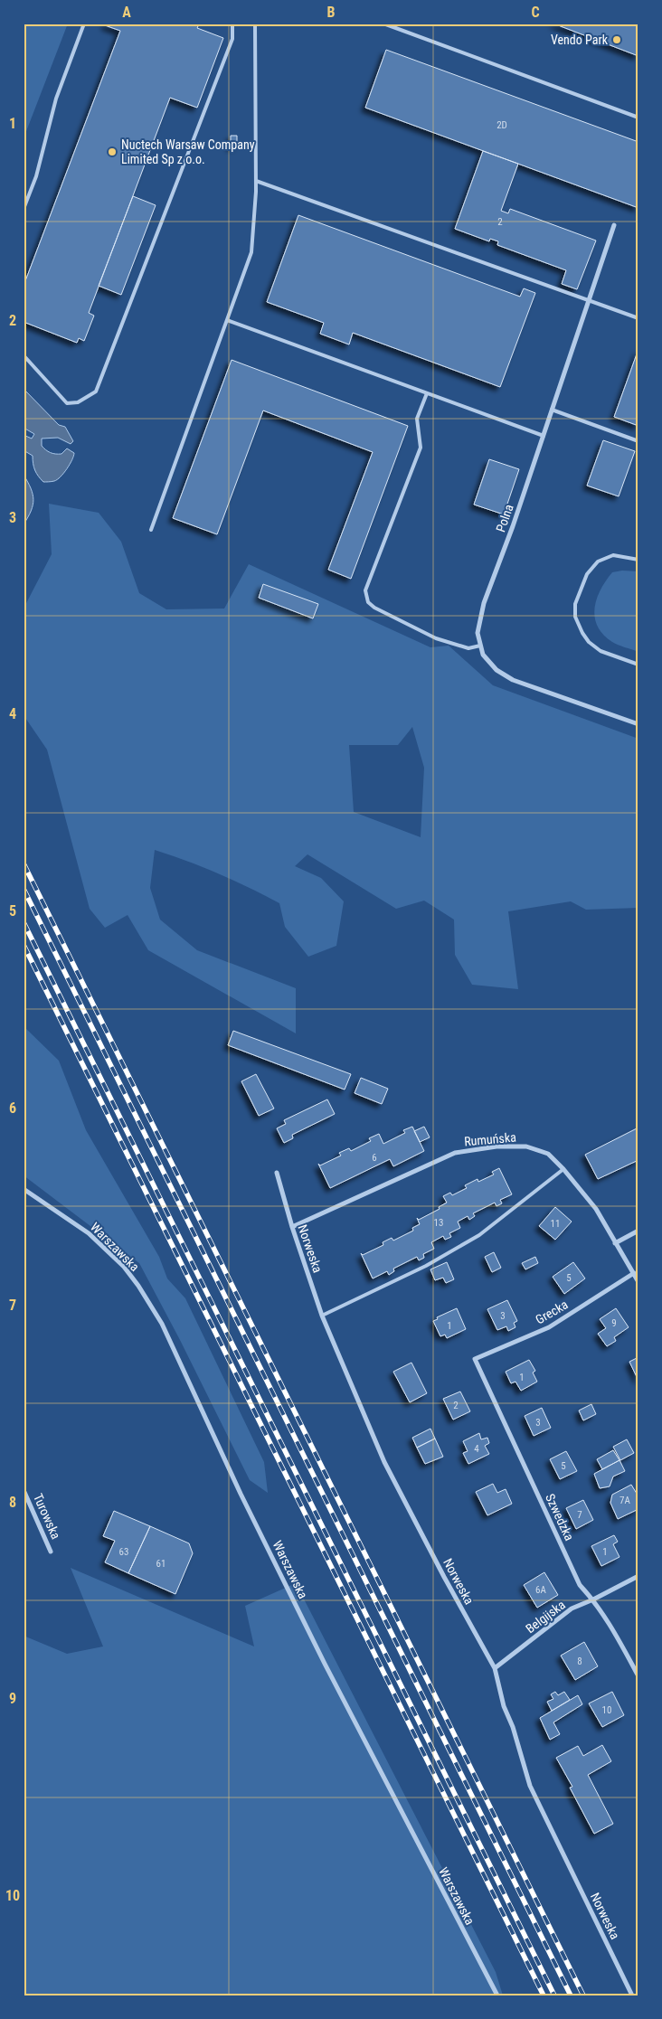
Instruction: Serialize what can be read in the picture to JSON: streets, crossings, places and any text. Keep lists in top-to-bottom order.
{
  "streets": {
    "street": [
      "Polna",
      "Rumuńska",
      "Warszawska",
      "Norweska",
      "Grecka",
      "Turowska",
      "Szwedzka",
      "Belgijska"
    ]
  },
  "crossings": [
    ["Rumuńska", "Norweska"],
    ["Rumuńska", "Grecka"],
    ["Norweska", "Belgijska"],
    ["Grecka", "Szwedzka"],
    ["Szwedzka", "Belgijska"]
  ],
  "places": ["Vendo Park", "Nuctech Warsaw Company Limited Sp z o.o."],
  "house_numbers": [
    "2D",
    "2",
    "6",
    "13",
    "11",
    "5",
    "3",
    "9",
    "1",
    "1",
    "2",
    "3",
    "4",
    "5",
    "7A",
    "7",
    "63",
    "1",
    "61",
    "6A",
    "8",
    "10"
  ],
  "grid": {
    "columns": ["A", "B", "C"],
    "rows": [
      "1",
      "2",
      "3",
      "4",
      "5",
      "6",
      "7",
      "8",
      "9",
      "10"
    ]
  }
}
